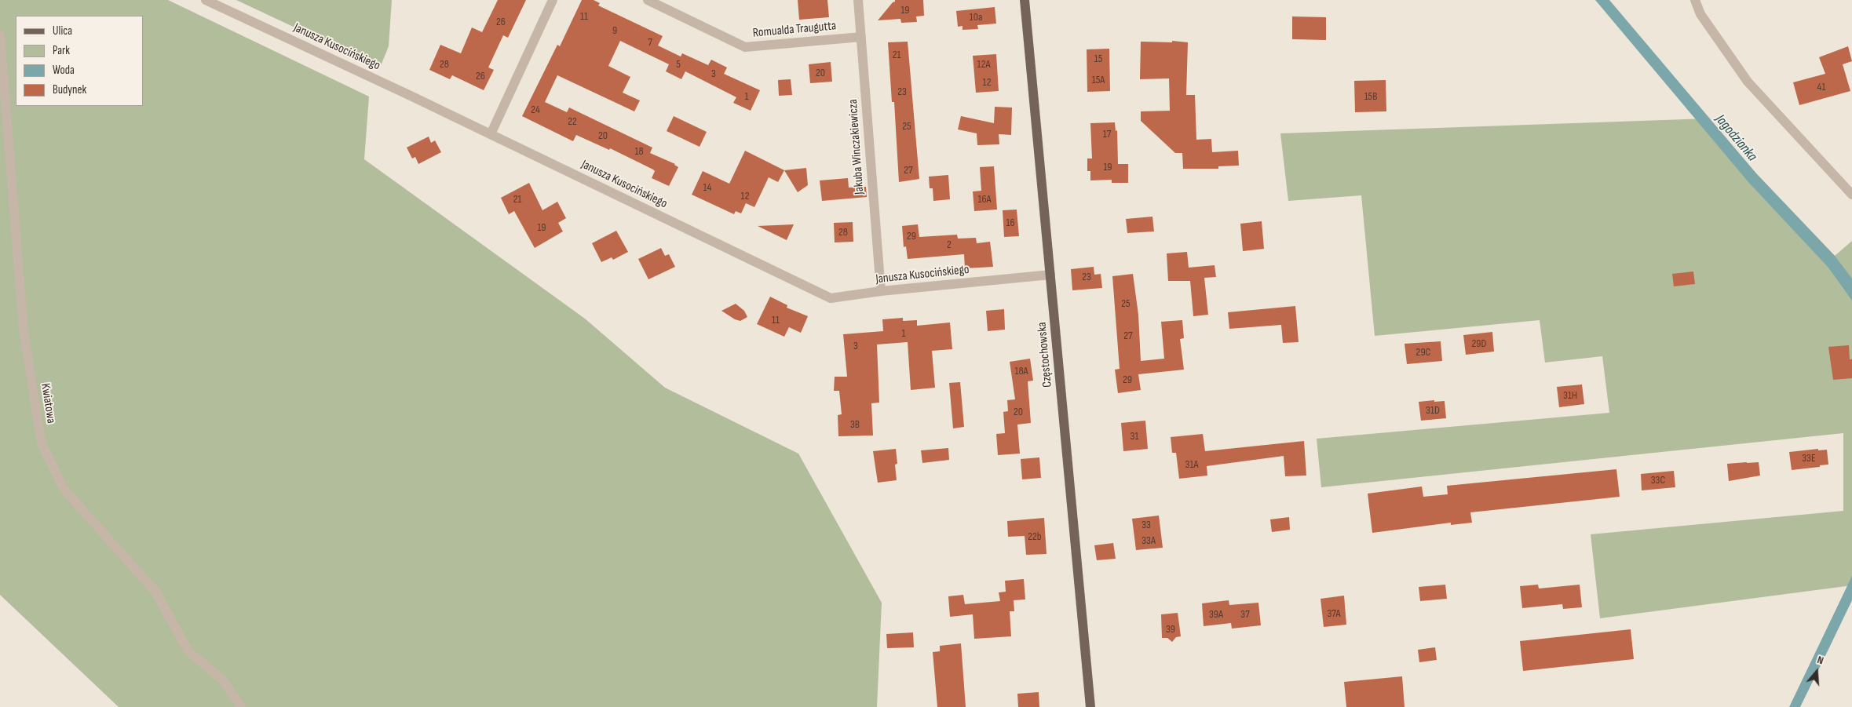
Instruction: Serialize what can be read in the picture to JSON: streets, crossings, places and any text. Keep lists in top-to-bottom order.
{
  "streets": {
    "main road": ["Częstochowska"],
    "street": [
      "Romualda Traugutta",
      "Janusza Kusocińskiego",
      "Jakuba Winczakiewicza",
      "Kwiatowa"
    ]
  },
  "crossings": [
    ["Romualda Traugutta", "Jakuba Winczakiewicza"],
    ["Janusza Kusocińskiego", "Jakuba Winczakiewicza"],
    ["Janusza Kusocińskiego", "Częstochowska"]
  ],
  "water": ["Jagodzianka"],
  "house_numbers": [
    "19",
    "11",
    "10a",
    "26",
    "9",
    "7",
    "21",
    "15",
    "28",
    "5",
    "12A",
    "20",
    "3",
    "26",
    "15A",
    "12",
    "41",
    "23",
    "1",
    "15B",
    "24",
    "22",
    "25",
    "17",
    "20",
    "18",
    "19",
    "27",
    "14",
    "12",
    "21",
    "16A",
    "16",
    "19",
    "28",
    "29",
    "2",
    "23",
    "25",
    "11",
    "1",
    "27",
    "29D",
    "3",
    "29C",
    "18A",
    "29",
    "31H",
    "31D",
    "20",
    "3B",
    "31",
    "33E",
    "31A",
    "33C",
    "33",
    "22b",
    "33A",
    "37A",
    "39A",
    "37",
    "39"
  ],
  "legend": [
    "Ulica",
    "Park",
    "Woda",
    "Budynek"
  ],
  "north": "top"
}
